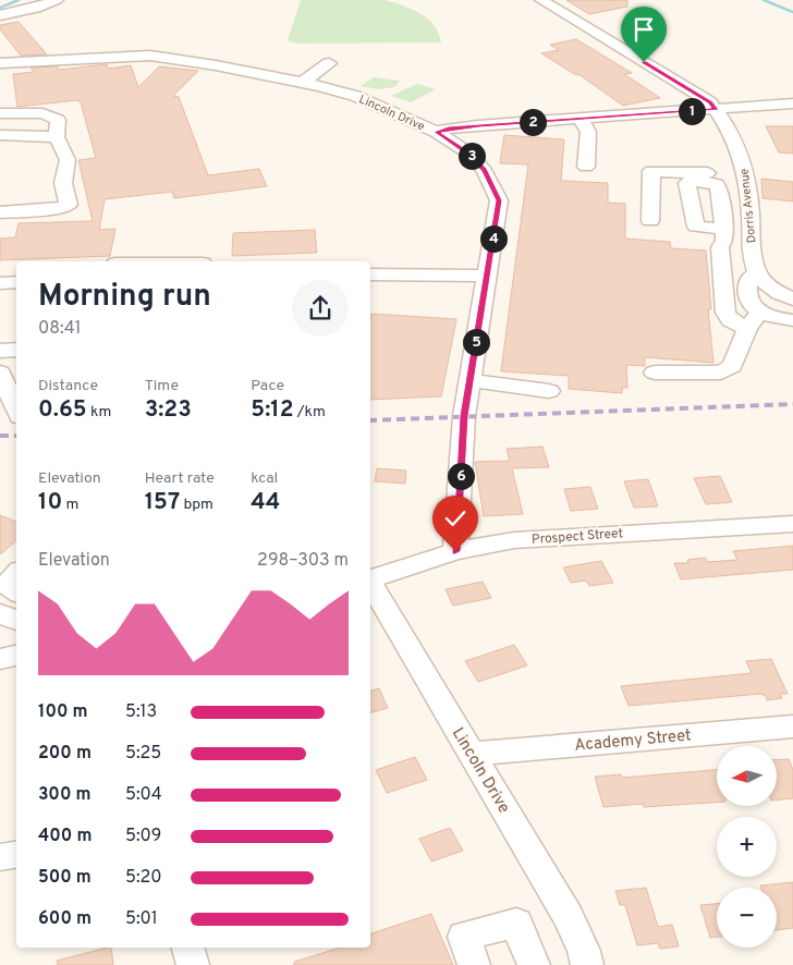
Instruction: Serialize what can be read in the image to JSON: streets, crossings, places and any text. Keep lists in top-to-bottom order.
{
  "streets": {
    "street": [
      "Lincoln Drive",
      "Dorris Avenue",
      "Prospect Street",
      "Academy Street"
    ]
  },
  "crossings": [
    ["Lincoln Drive", "Prospect Street"],
    ["Lincoln Drive", "Academy Street"]
  ],
  "north": "left",
  "page": {
    "pins": [
      "1",
      "2",
      "3",
      "4",
      "5",
      "6"
    ],
    "heading": ["Morning run", "08:41"],
    "stats": [
      ["Distance", "0.65 km"],
      ["Time", "3:23"],
      ["Pace", "5:12 /km"],
      ["Elevation", "10 m"],
      ["Heart rate", "157 bpm"],
      ["kcal", "44"]
    ],
    "chart": ["Elevation", "298–303 m"],
    "list": [
      {
        "name": "100 m",
        "note": "5:13"
      },
      {
        "name": "200 m",
        "note": "5:25"
      },
      {
        "name": "300 m",
        "note": "5:04"
      },
      {
        "name": "400 m",
        "note": "5:09"
      },
      {
        "name": "500 m",
        "note": "5:20"
      },
      {
        "name": "600 m",
        "note": "5:01"
      }
    ],
    "map_buttons": ["+", "−"]
  }
}
